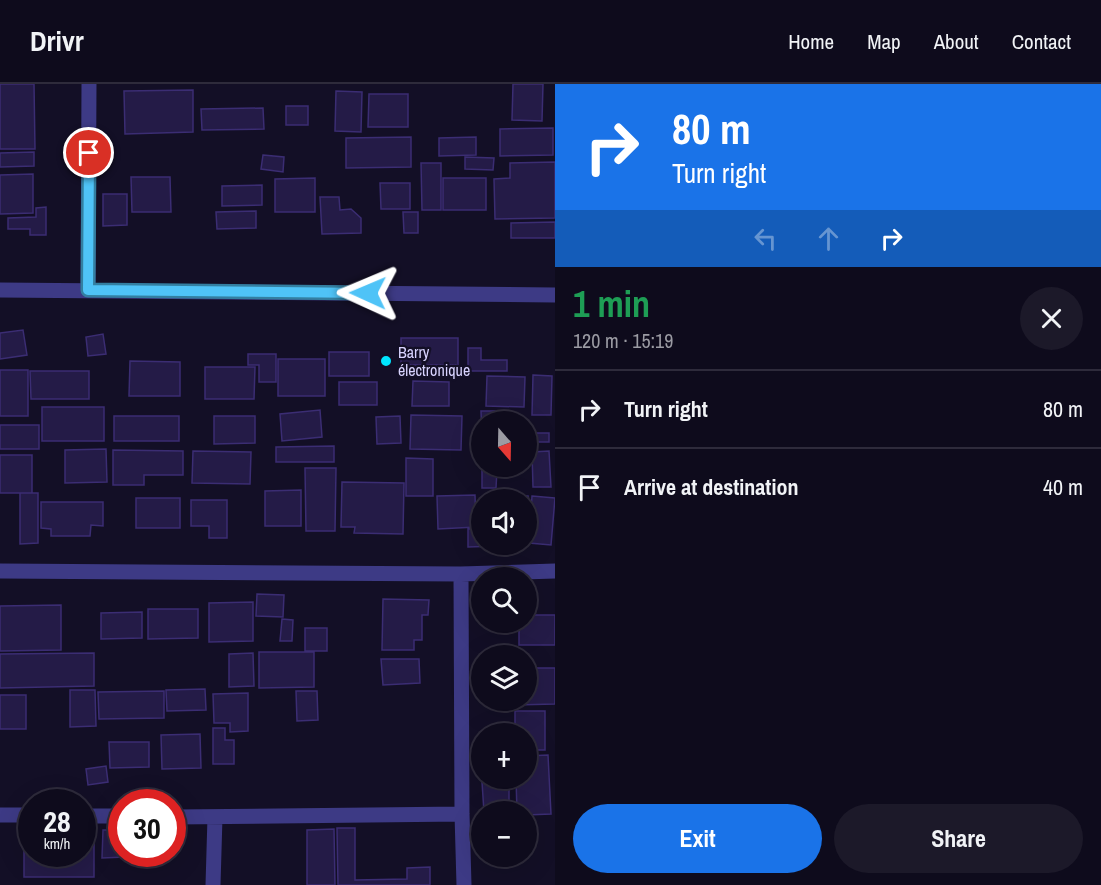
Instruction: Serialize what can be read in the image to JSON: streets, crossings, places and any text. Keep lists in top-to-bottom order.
{
  "places": ["Barry électronique"],
  "north": "bottom",
  "page": {
    "header": "Drivr",
    "nav": [
      "Home",
      "Map",
      "About",
      "Contact"
    ],
    "turn": ["80 m", "Turn right"],
    "heading": ["1 min", "120 m · 15:19"],
    "list": [
      {
        "name": "Turn right",
        "value": "80 m"
      },
      {
        "name": "Arrive at destination",
        "value": "40 m"
      }
    ],
    "map_buttons": ["+", "−"],
    "speed": "28 km/h",
    "limit": "30",
    "buttons": ["Exit", "Share"]
  }
}
